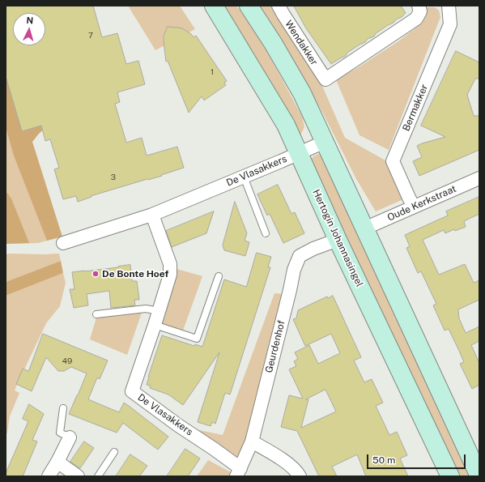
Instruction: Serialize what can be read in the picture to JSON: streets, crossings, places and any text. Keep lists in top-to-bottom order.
{
  "streets": {
    "main road": ["Hertogin Johannasingel"],
    "street": [
      "Wendakker",
      "Bermakker",
      "De Vlasakkers",
      "Oude Kerkstraat",
      "Geurdenhof"
    ]
  },
  "crossings": [
    ["Bermakker", "Oude Kerkstraat"],
    ["De Vlasakkers", "Hertogin Johannasingel"],
    ["De Vlasakkers", "Geurdenhof"],
    ["Hertogin Johannasingel", "Geurdenhof"]
  ],
  "places": ["De Bonte Hoef"],
  "house_numbers": [
    "7",
    "1",
    "3",
    "49"
  ],
  "scale_bar": "50 m",
  "north": "top"
}
